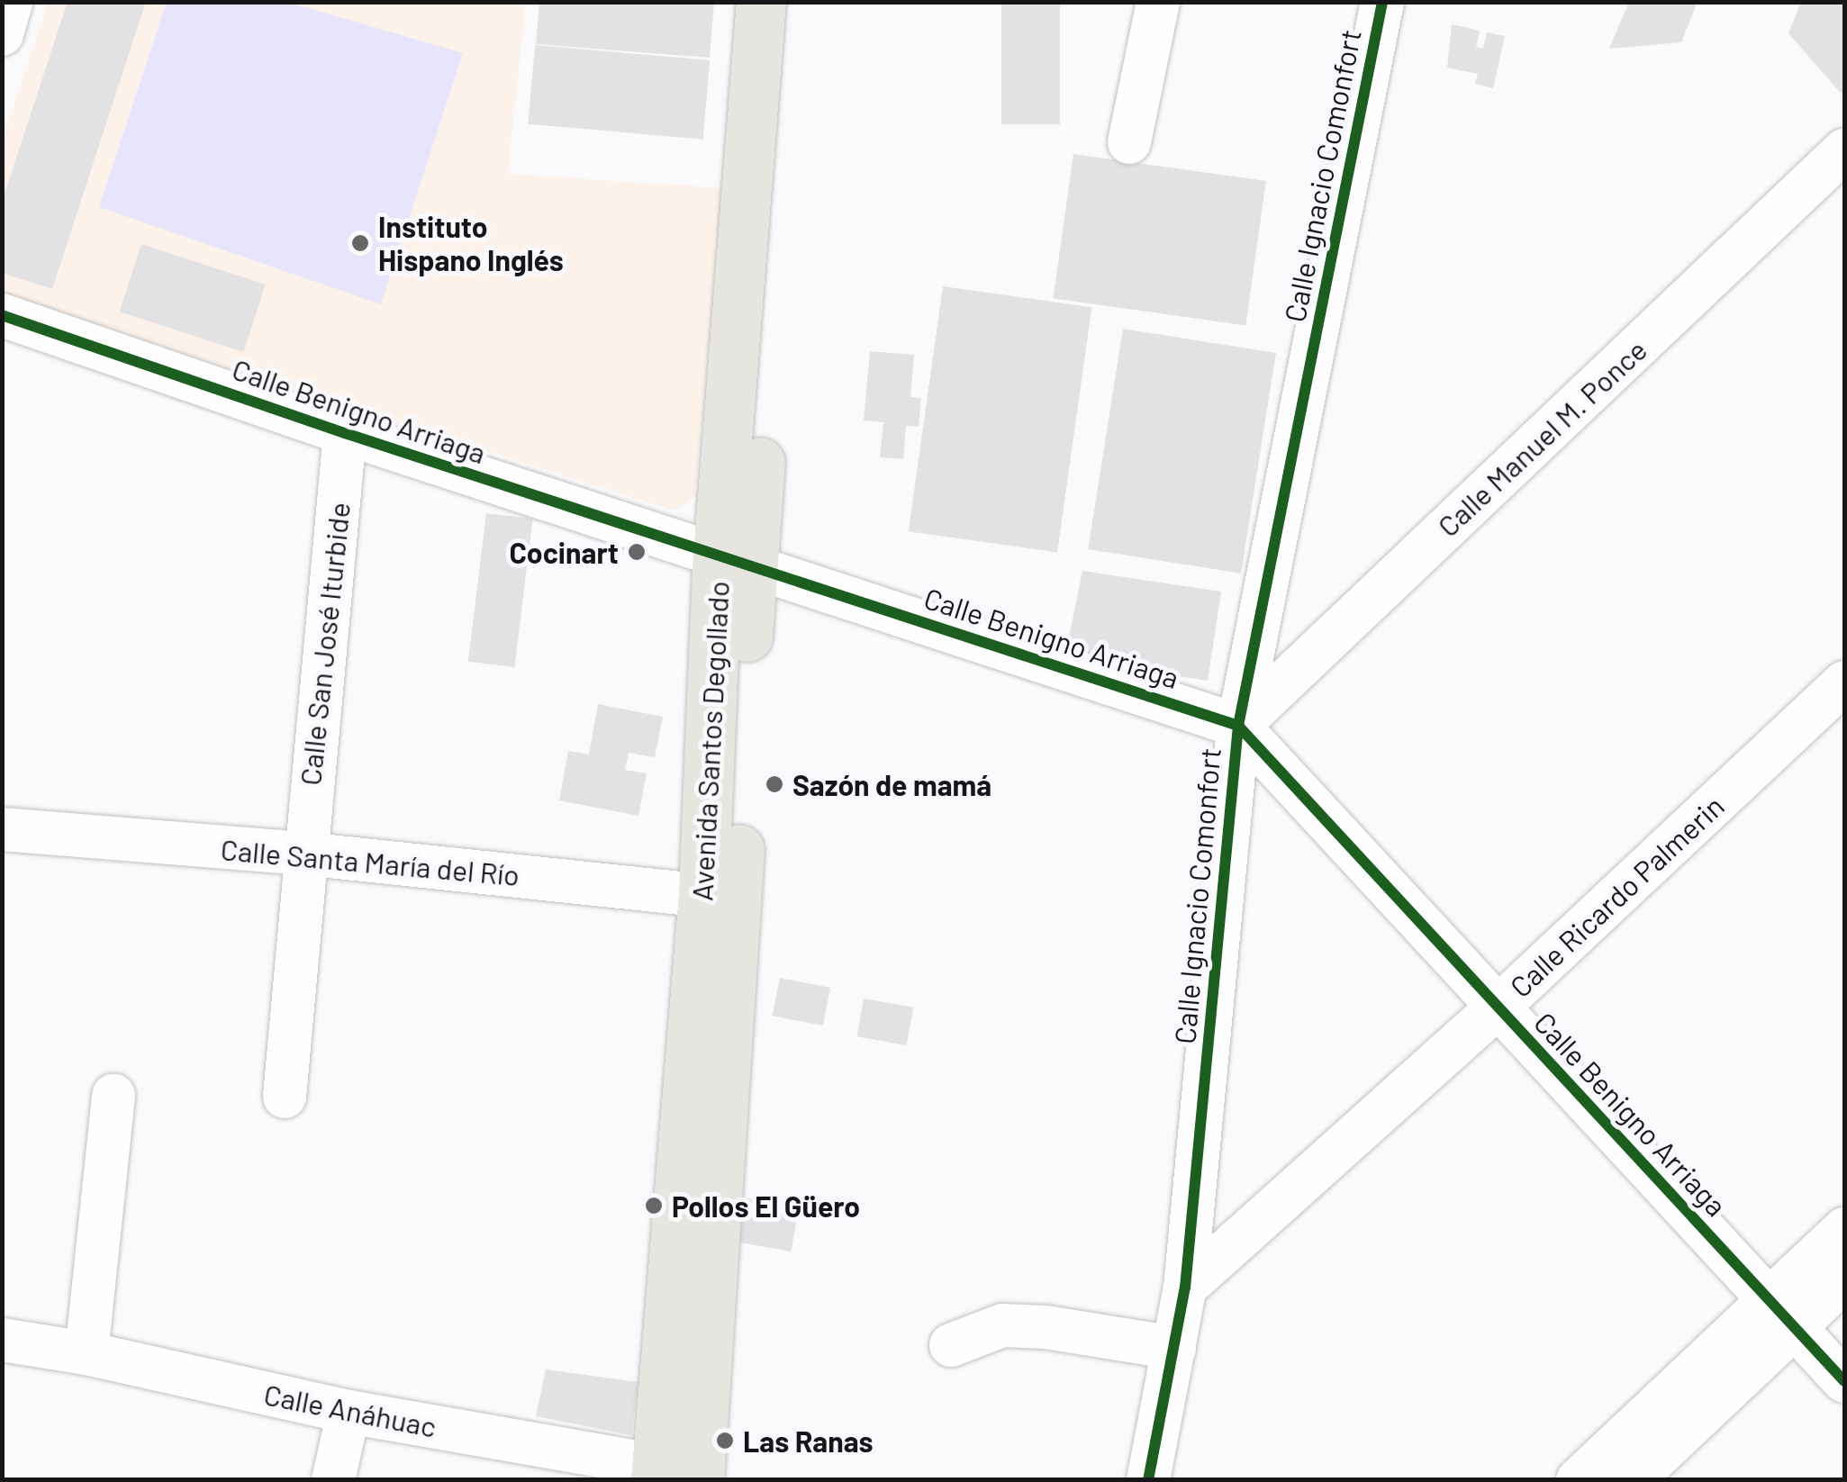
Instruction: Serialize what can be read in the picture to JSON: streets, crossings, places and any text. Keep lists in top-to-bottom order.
{
  "streets": {
    "main road": ["Avenida Santos Degollado"],
    "street": [
      "Calle Ignacio Comonfort",
      "Calle Benigno Arriaga",
      "Calle Manuel M. Ponce",
      "Calle San José Iturbide",
      "Calle Santa María del Río",
      "Calle Ricardo Palmerin",
      "Calle Anáhuac"
    ]
  },
  "crossings": [
    ["Calle Ignacio Comonfort", "Calle Benigno Arriaga"],
    ["Calle Ignacio Comonfort", "Calle Manuel M. Ponce"],
    ["Calle Ignacio Comonfort", "Calle Ricardo Palmerin"],
    ["Calle Benigno Arriaga", "Calle Manuel M. Ponce"],
    ["Calle Benigno Arriaga", "Calle San José Iturbide"],
    ["Calle Benigno Arriaga", "Avenida Santos Degollado"],
    ["Calle Benigno Arriaga", "Calle Ricardo Palmerin"],
    ["Calle San José Iturbide", "Calle Santa María del Río"],
    ["Avenida Santos Degollado", "Calle Santa María del Río"],
    ["Avenida Santos Degollado", "Calle Anáhuac"]
  ],
  "places": [
    "Instituto Hispano Inglés",
    "Cocinart",
    "Sazón de mamá",
    "Pollos El Güero",
    "Las Ranas"
  ]
}
